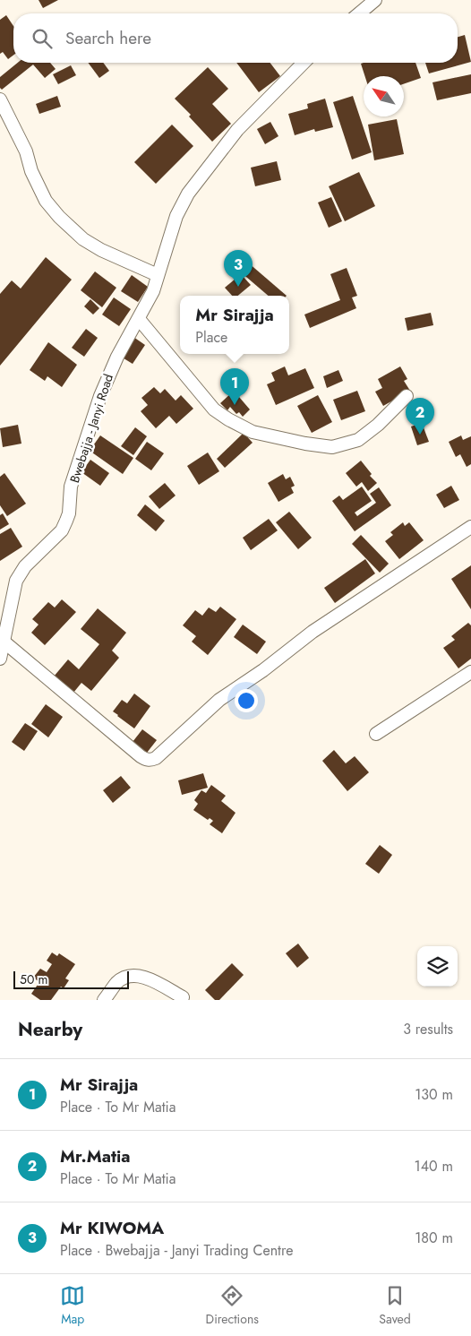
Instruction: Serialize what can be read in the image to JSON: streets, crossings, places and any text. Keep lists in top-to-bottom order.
{
  "streets": {
    "street": ["Bwebajja - Janyi Road"]
  },
  "scale_bar": "50 m",
  "north": "top left",
  "page": {
    "search": "Search here",
    "pins": ["3", "1", "2"],
    "popup": ["Mr Sirajja", "Place"],
    "scale": "50 m",
    "heading": ["Nearby", "3 results"],
    "list": [
      {
        "mark": "1",
        "name": "Mr Sirajja",
        "note": "Place · To Mr Matia",
        "value": "130 m"
      },
      {
        "mark": "2",
        "name": "Mr.Matia",
        "note": "Place · To Mr Matia",
        "value": "140 m"
      },
      {
        "mark": "3",
        "name": "Mr KIWOMA",
        "note": "Place · Bwebajja - Janyi Trading Centre",
        "value": "180 m"
      }
    ],
    "nav": ["Map", "Directions", "Saved"]
  }
}
